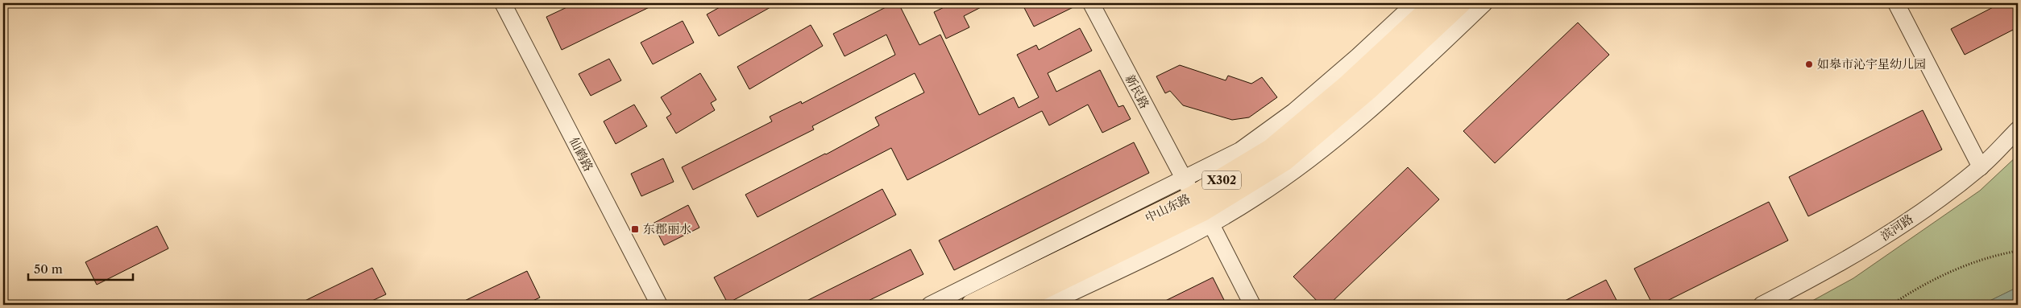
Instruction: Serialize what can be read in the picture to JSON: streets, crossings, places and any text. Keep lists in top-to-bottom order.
{
  "streets": {
    "main road": ["X302", "中山东路"],
    "street": ["新民路", "仙鹤路", "滨河路"]
  },
  "crossings": [
    ["新民路", "中山东路"]
  ],
  "places": {
    "other": ["如皋市沁宇星幼儿园"],
    "transit": ["东郡丽水"]
  },
  "scale_bar": "50 m"
}
